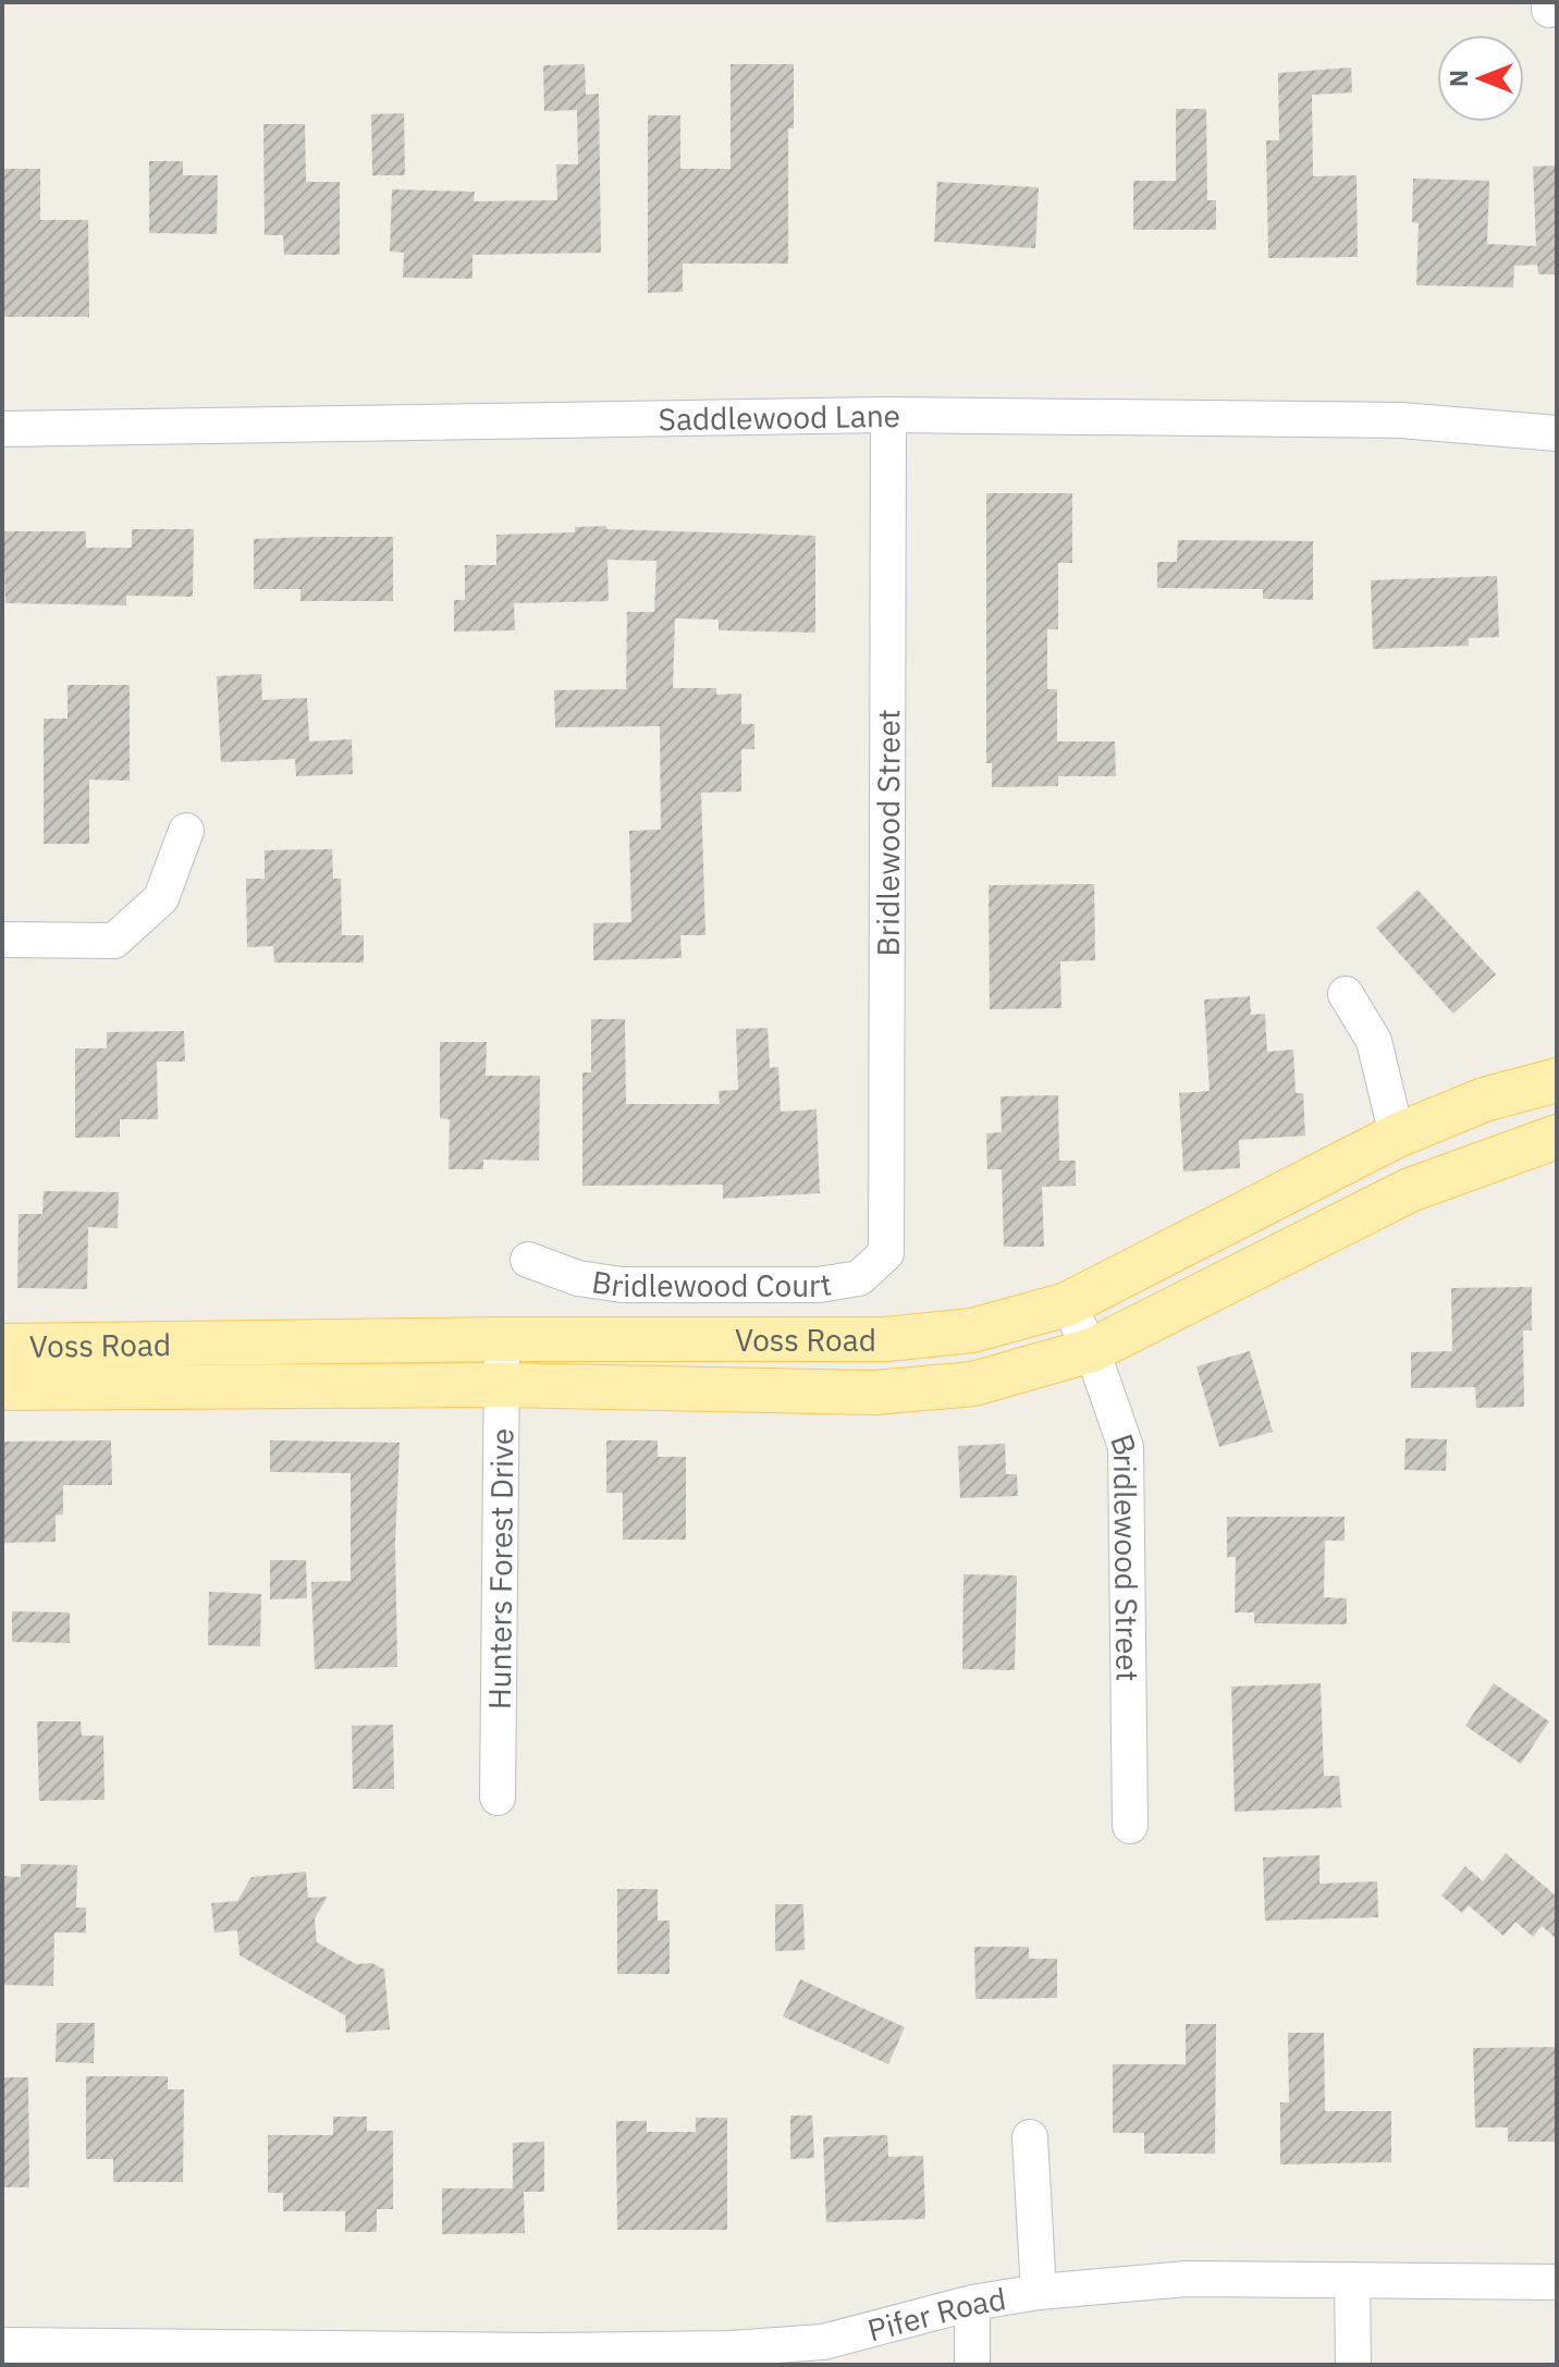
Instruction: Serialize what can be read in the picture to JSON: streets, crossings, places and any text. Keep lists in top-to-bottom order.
{
  "streets": {
    "main road": ["Voss Road"],
    "street": [
      "Saddlewood Lane",
      "Bridlewood Street",
      "Bridlewood Court",
      "Hunters Forest Drive",
      "Pifer Road"
    ]
  },
  "crossings": [
    ["Saddlewood Lane", "Bridlewood Street"],
    ["Bridlewood Street", "Bridlewood Court"],
    ["Bridlewood Street", "Voss Road"],
    ["Voss Road", "Hunters Forest Drive"]
  ],
  "north": "left"
}
